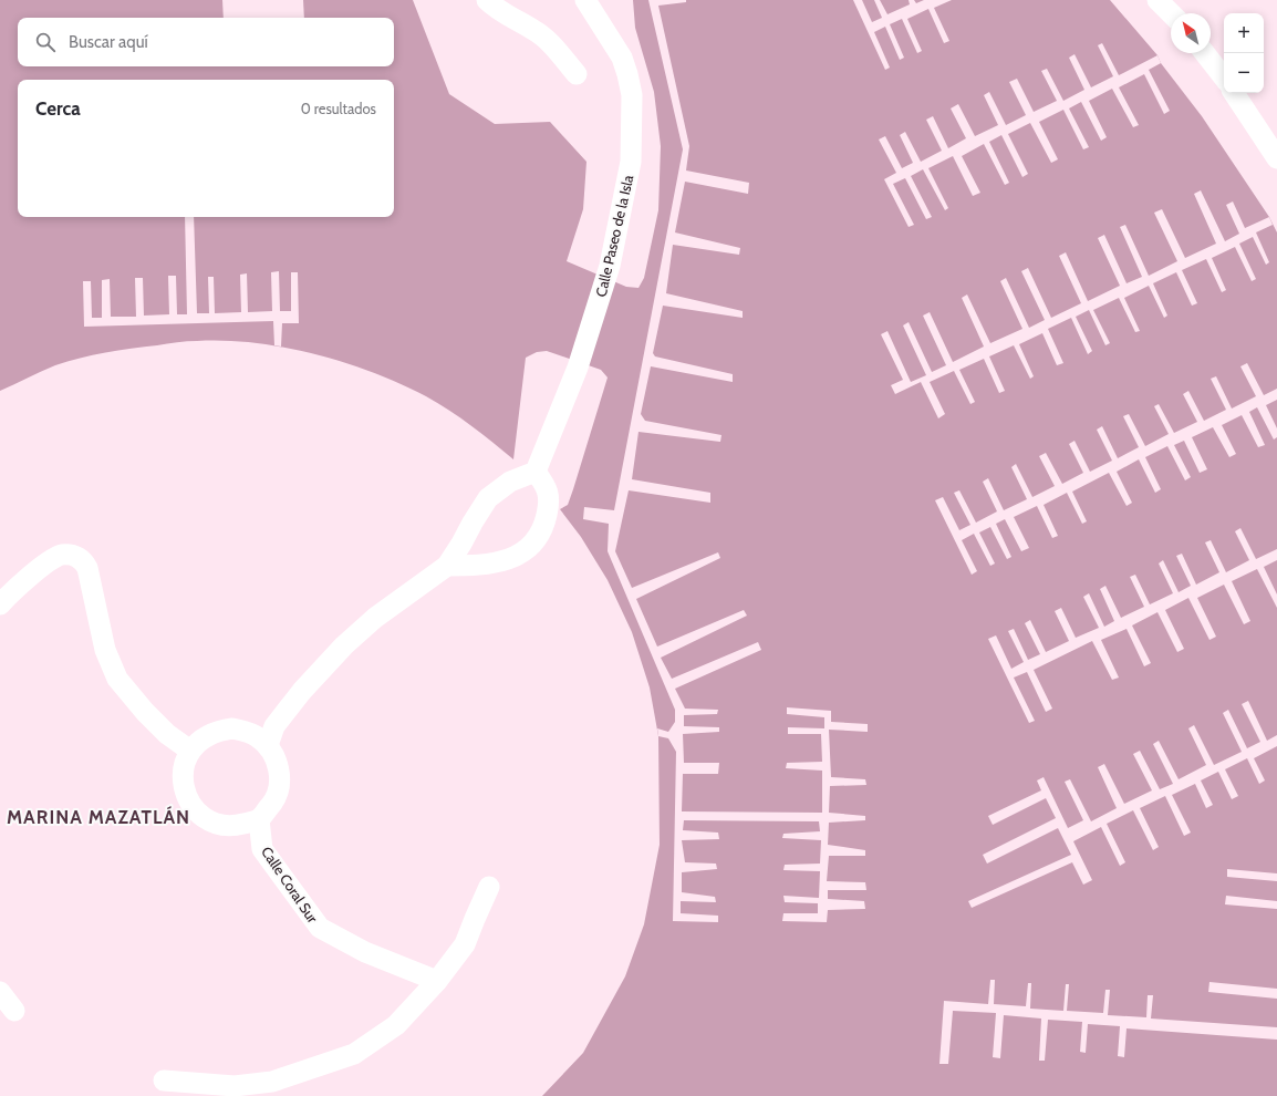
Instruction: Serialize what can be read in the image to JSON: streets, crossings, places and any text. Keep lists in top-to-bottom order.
{
  "streets": {
    "street": ["Calle Paseo de la Isla", "Calle Coral Sur"]
  },
  "districts": ["MARINA MAZATLÁN"],
  "north": "top left",
  "page": {
    "map_buttons": ["+", "−"],
    "search": "Buscar aquí",
    "heading": ["Cerca", "0 resultados"]
  }
}
